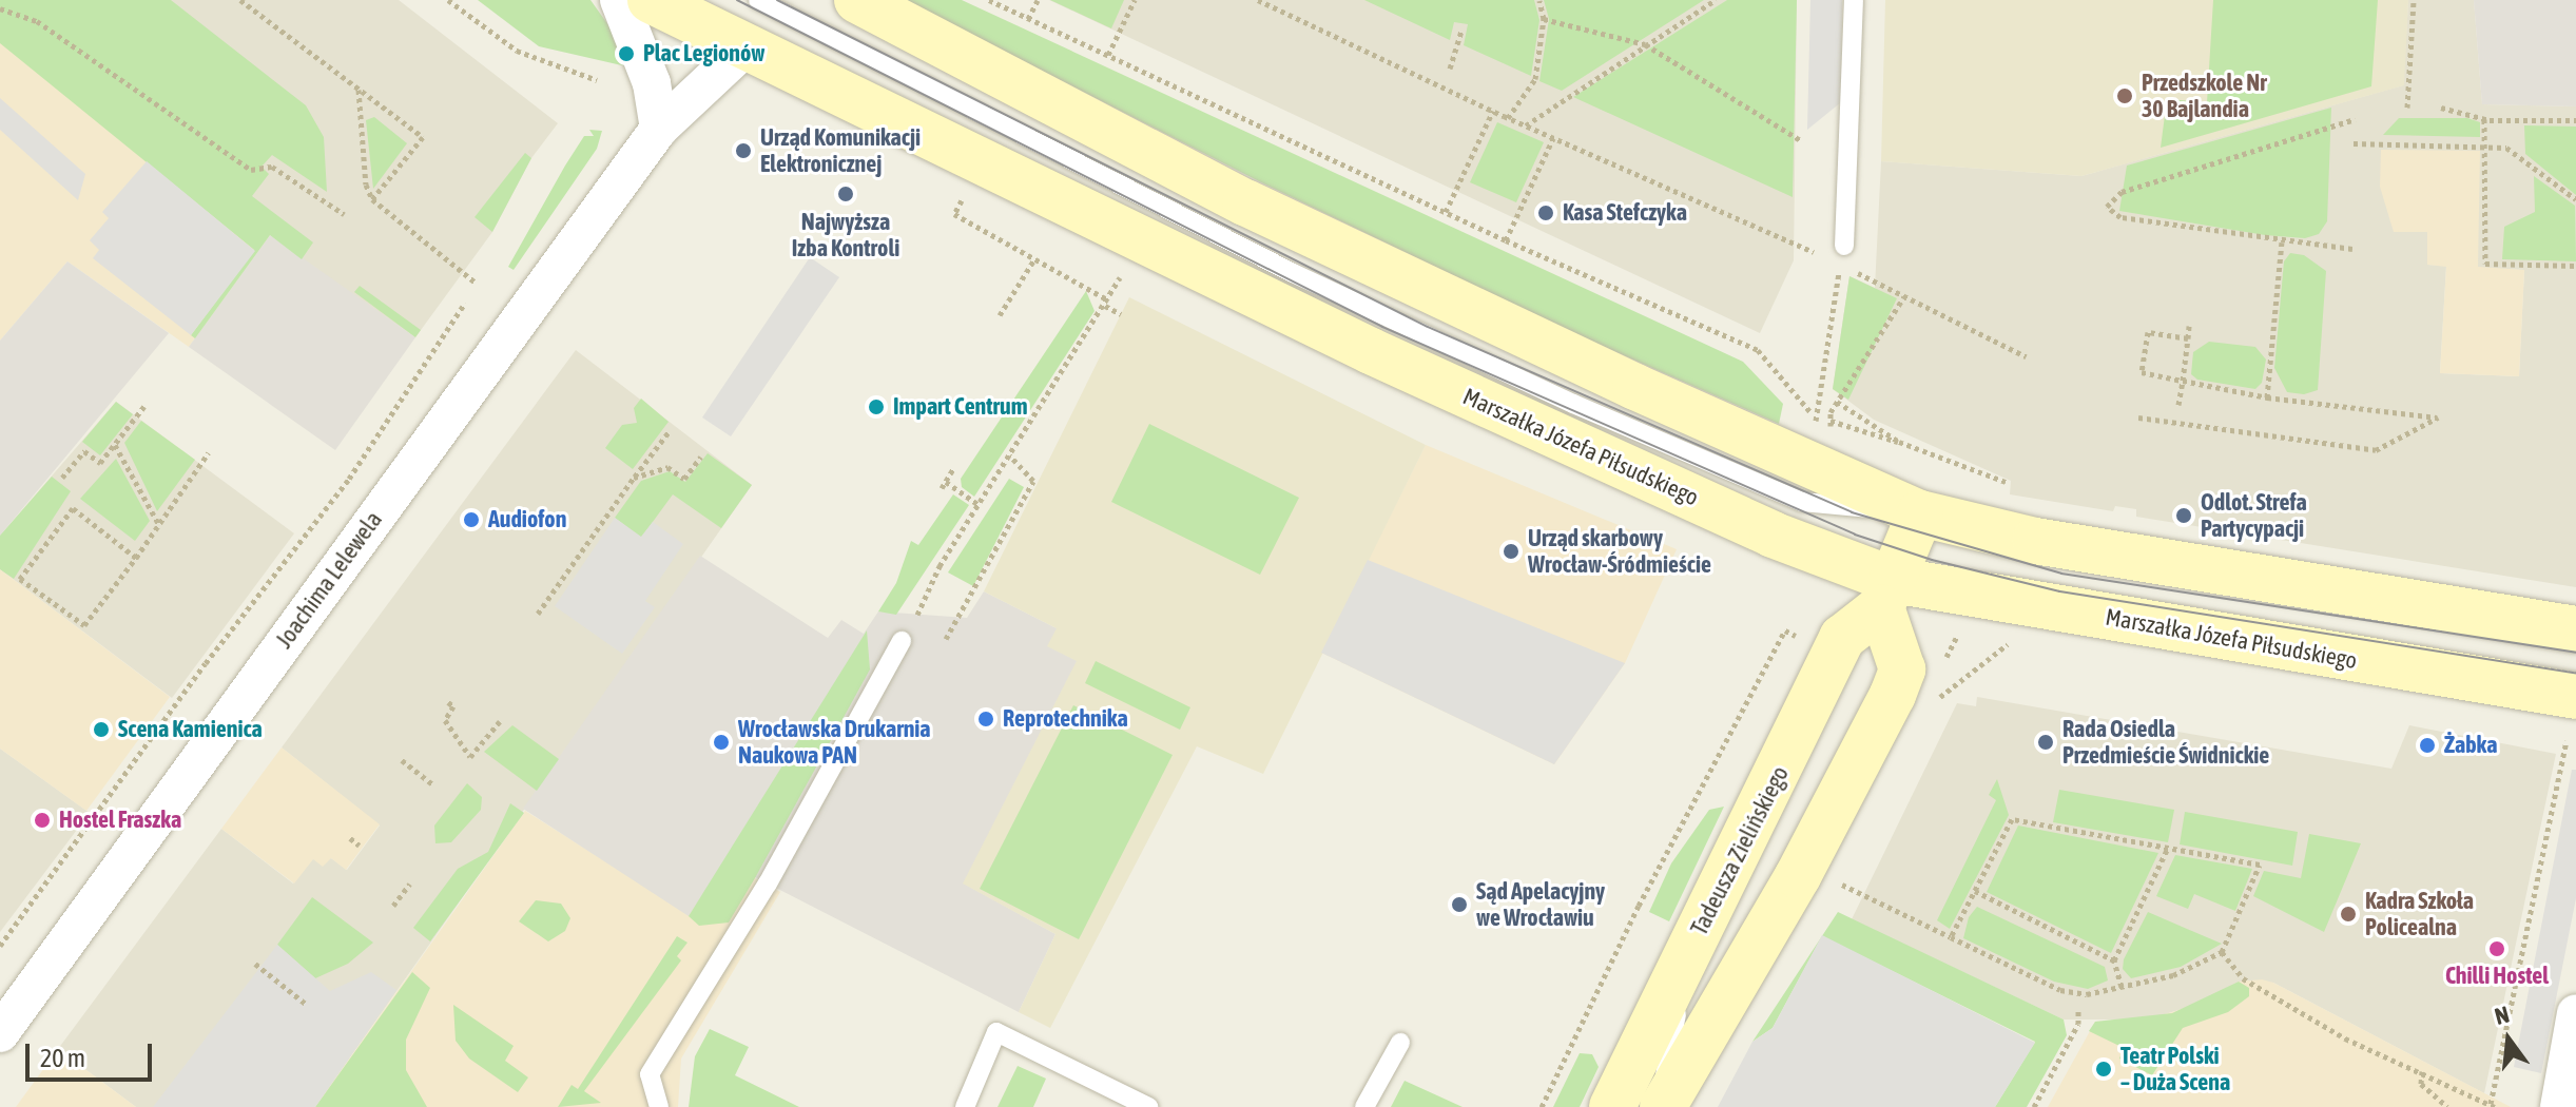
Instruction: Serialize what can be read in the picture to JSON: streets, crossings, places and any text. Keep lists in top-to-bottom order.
{
  "streets": {
    "street": ["Marszałka Józefa Piłsudskiego", "Joachima Lelewela", "Tadeusza Zielińskiego"]
  },
  "crossings": [
    ["Marszałka Józefa Piłsudskiego", "Joachima Lelewela"],
    ["Marszałka Józefa Piłsudskiego", "Tadeusza Zielińskiego"]
  ],
  "places": [
    "Plac Legionów",
    "Przedszkole Nr 30 Bajlandia",
    "Urząd Komunikacji Elektronicznej",
    "Najwyższa Izba Kontroli",
    "Kasa Stefczyka",
    "Impart Centrum",
    "Odlot. Strefa Partycypacji",
    "Audiofon",
    "Urząd skarbowy Wrocław-Śródmieście",
    "Reprotechnika",
    "Scena Kamienica",
    "Wrocławska Drukarnia Naukowa PAN",
    "Rada Osiedla Przedmieście Świdnickie",
    "Żabka",
    "Hostel Fraszka",
    "Sąd Apelacyjny we Wrocławiu",
    "Kadra Szkoła Policealna",
    "Chilli Hostel",
    "Teatr Polski – Duża Scena"
  ],
  "scale_bar": "20 m",
  "north": "top"
}
